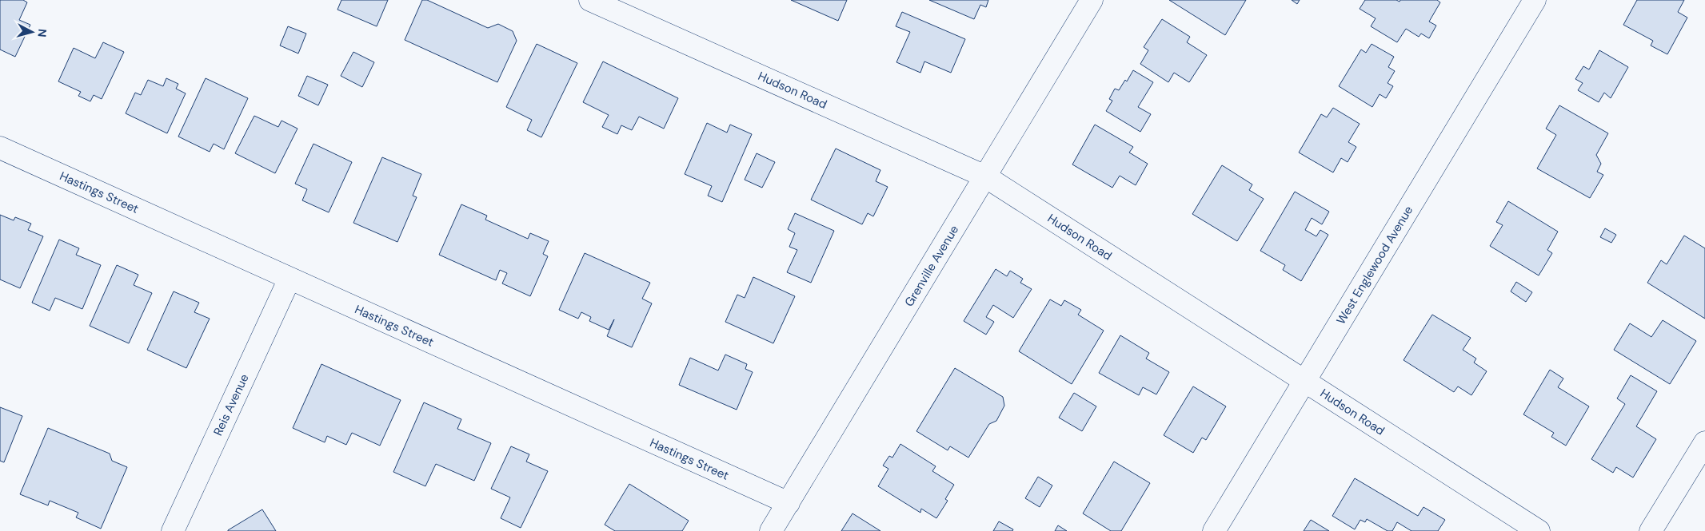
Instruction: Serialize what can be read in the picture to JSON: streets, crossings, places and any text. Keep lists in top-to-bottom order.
{
  "streets": {
    "street": [
      "Hudson Road",
      "Hastings Street",
      "West Englewood Avenue",
      "Grenville Avenue",
      "Reis Avenue"
    ]
  },
  "crossings": [
    ["Hudson Road", "West Englewood Avenue"],
    ["Hudson Road", "Grenville Avenue"],
    ["Hastings Street", "Grenville Avenue"],
    ["Hastings Street", "Reis Avenue"]
  ],
  "north": "right"
}
